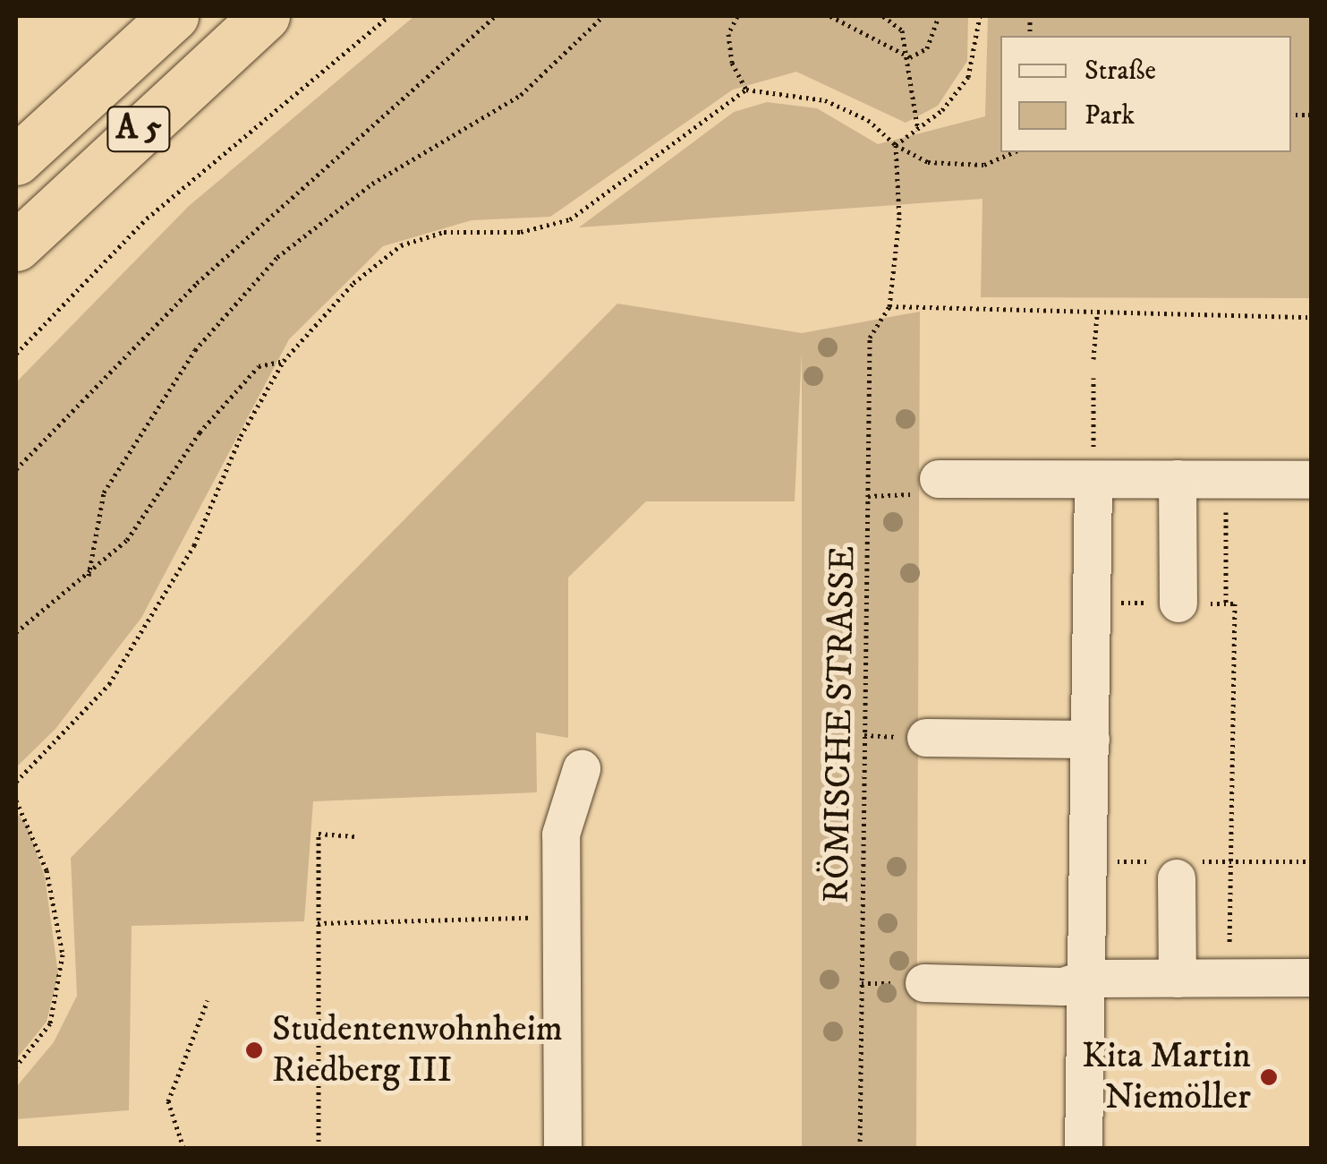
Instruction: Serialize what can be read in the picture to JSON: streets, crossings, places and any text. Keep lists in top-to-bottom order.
{
  "streets": {
    "highway": ["A 5"],
    "path": ["RÖMISCHE STRASSE"]
  },
  "places": ["Studentenwohnheim Riedberg III", "Kita Martin Niemöller"],
  "legend": ["Straße", "Park"]
}
